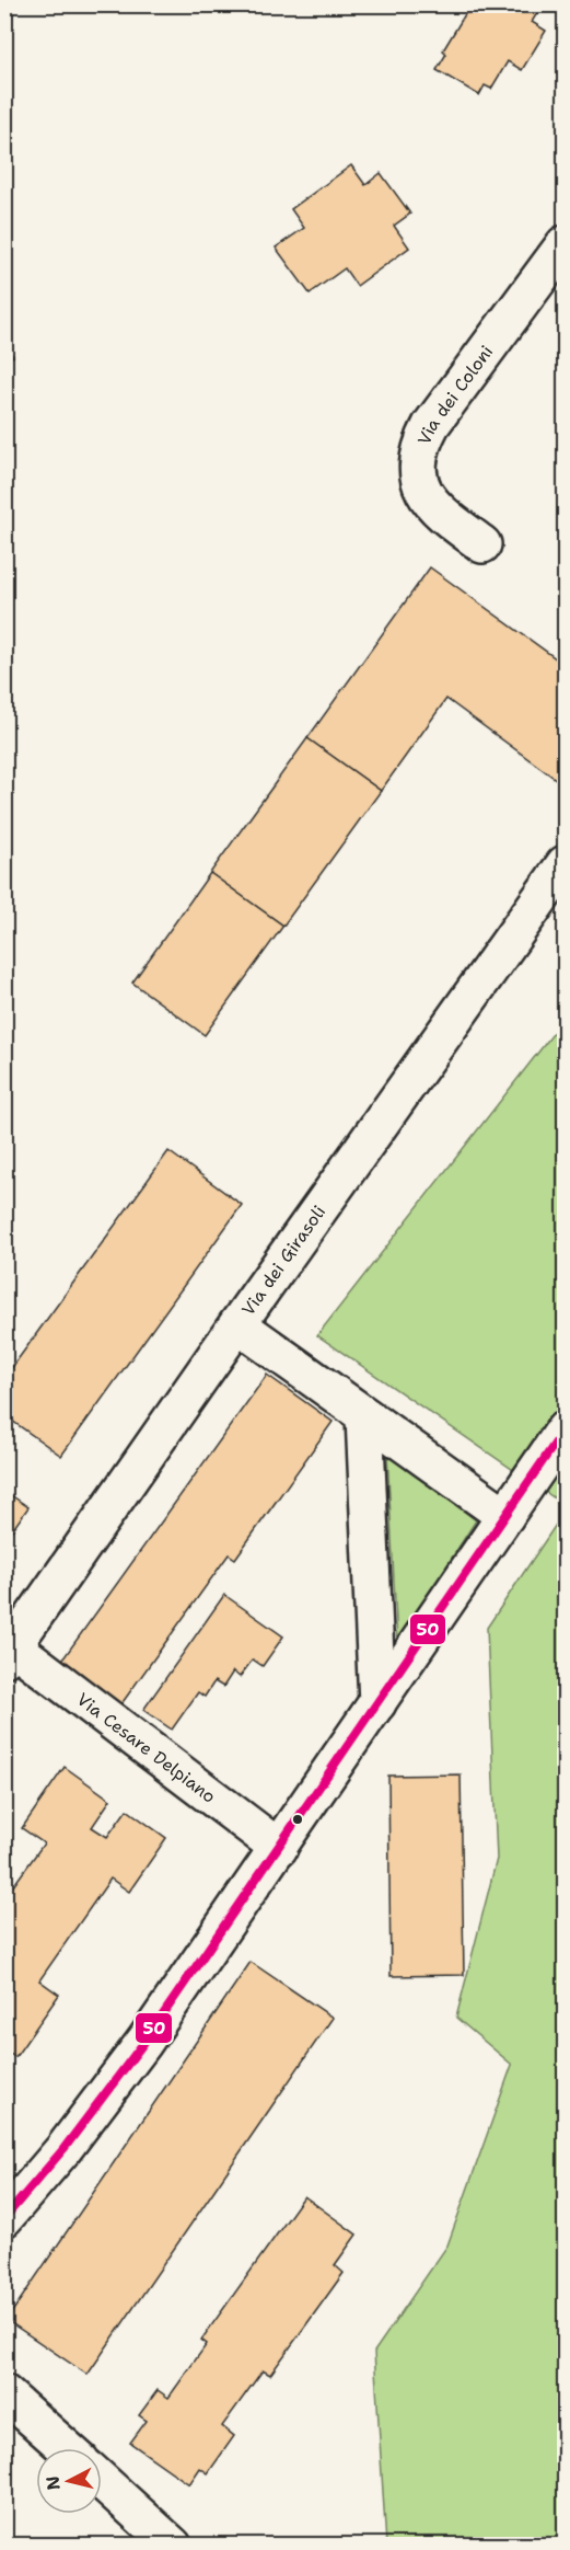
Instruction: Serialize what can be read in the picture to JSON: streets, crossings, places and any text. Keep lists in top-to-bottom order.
{
  "streets": {
    "street": ["Via dei Coloni", "Via dei Girasoli", "Via Cesare Delpiano"]
  },
  "crossings": [
    ["Via dei Girasoli", "Via Cesare Delpiano"]
  ],
  "lines": ["transit line 50"],
  "north": "left"
}
